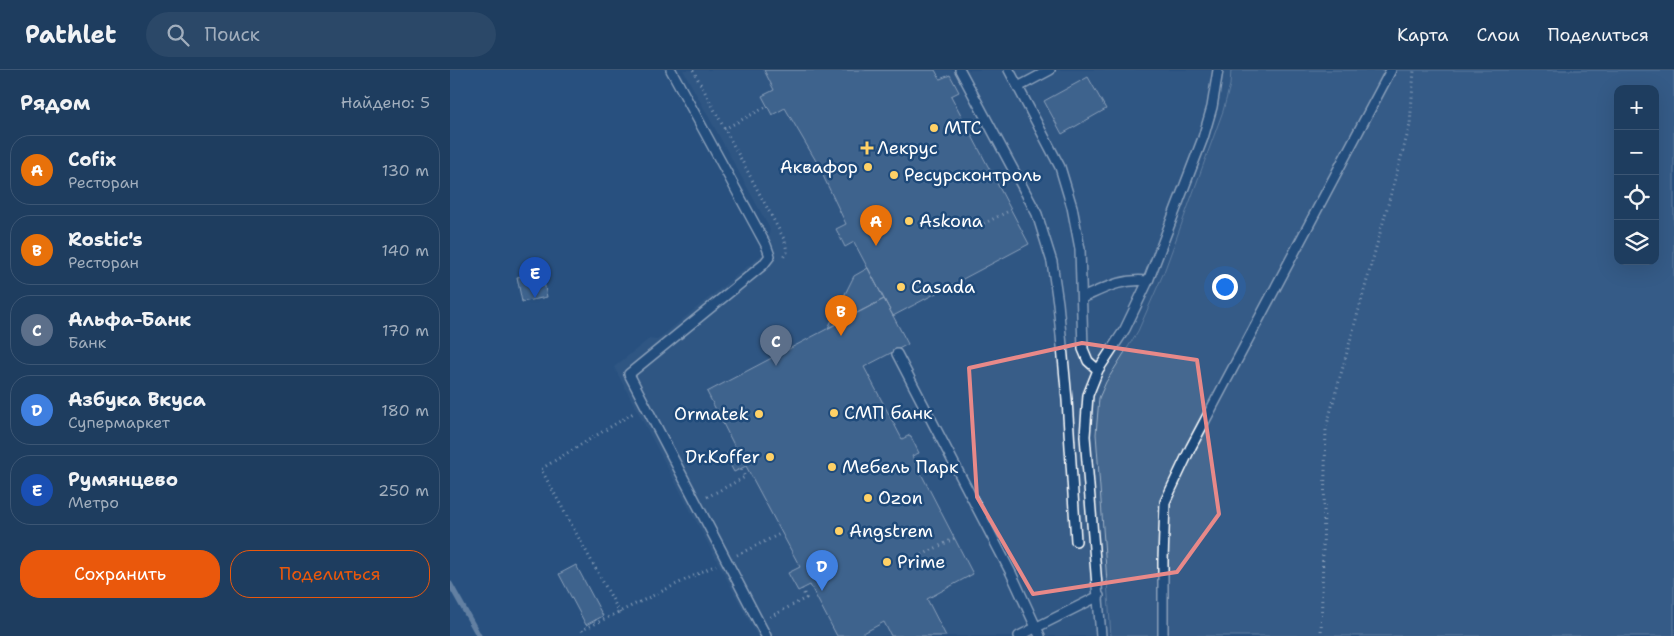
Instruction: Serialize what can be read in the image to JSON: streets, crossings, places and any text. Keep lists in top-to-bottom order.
{
  "places": {
    "other": [
      "МТС",
      "Аквафор",
      "Ресурсконтроль",
      "Askona",
      "Casada",
      "СМП банк",
      "Ormatek",
      "Dr.Koffer",
      "Мебель Парк",
      "Ozon",
      "Angstrem",
      "Prime"
    ],
    "health": ["Лекрус"]
  },
  "page": {
    "header": "Pathlet",
    "search": "Поиск",
    "nav": ["Карта", "Слои", "Поделиться"],
    "heading": ["Рядом", "Найдено: 5"],
    "map_buttons": ["+", "−"],
    "list": [
      {
        "mark": "A",
        "name": "Cofix",
        "note": "Ресторан",
        "value": "130 m"
      },
      {
        "mark": "B",
        "name": "Rostic's",
        "note": "Ресторан",
        "value": "140 m"
      },
      {
        "mark": "C",
        "name": "Альфа-Банк",
        "note": "Банк",
        "value": "170 m"
      },
      {
        "mark": "D",
        "name": "Азбука Вкуса",
        "note": "Супермаркет",
        "value": "180 m"
      },
      {
        "mark": "E",
        "name": "Румянцево",
        "note": "Метро",
        "value": "250 m"
      }
    ],
    "pins": [
      "A",
      "E",
      "B",
      "C",
      "D"
    ],
    "buttons": ["Сохранить", "Поделиться"]
  }
}
